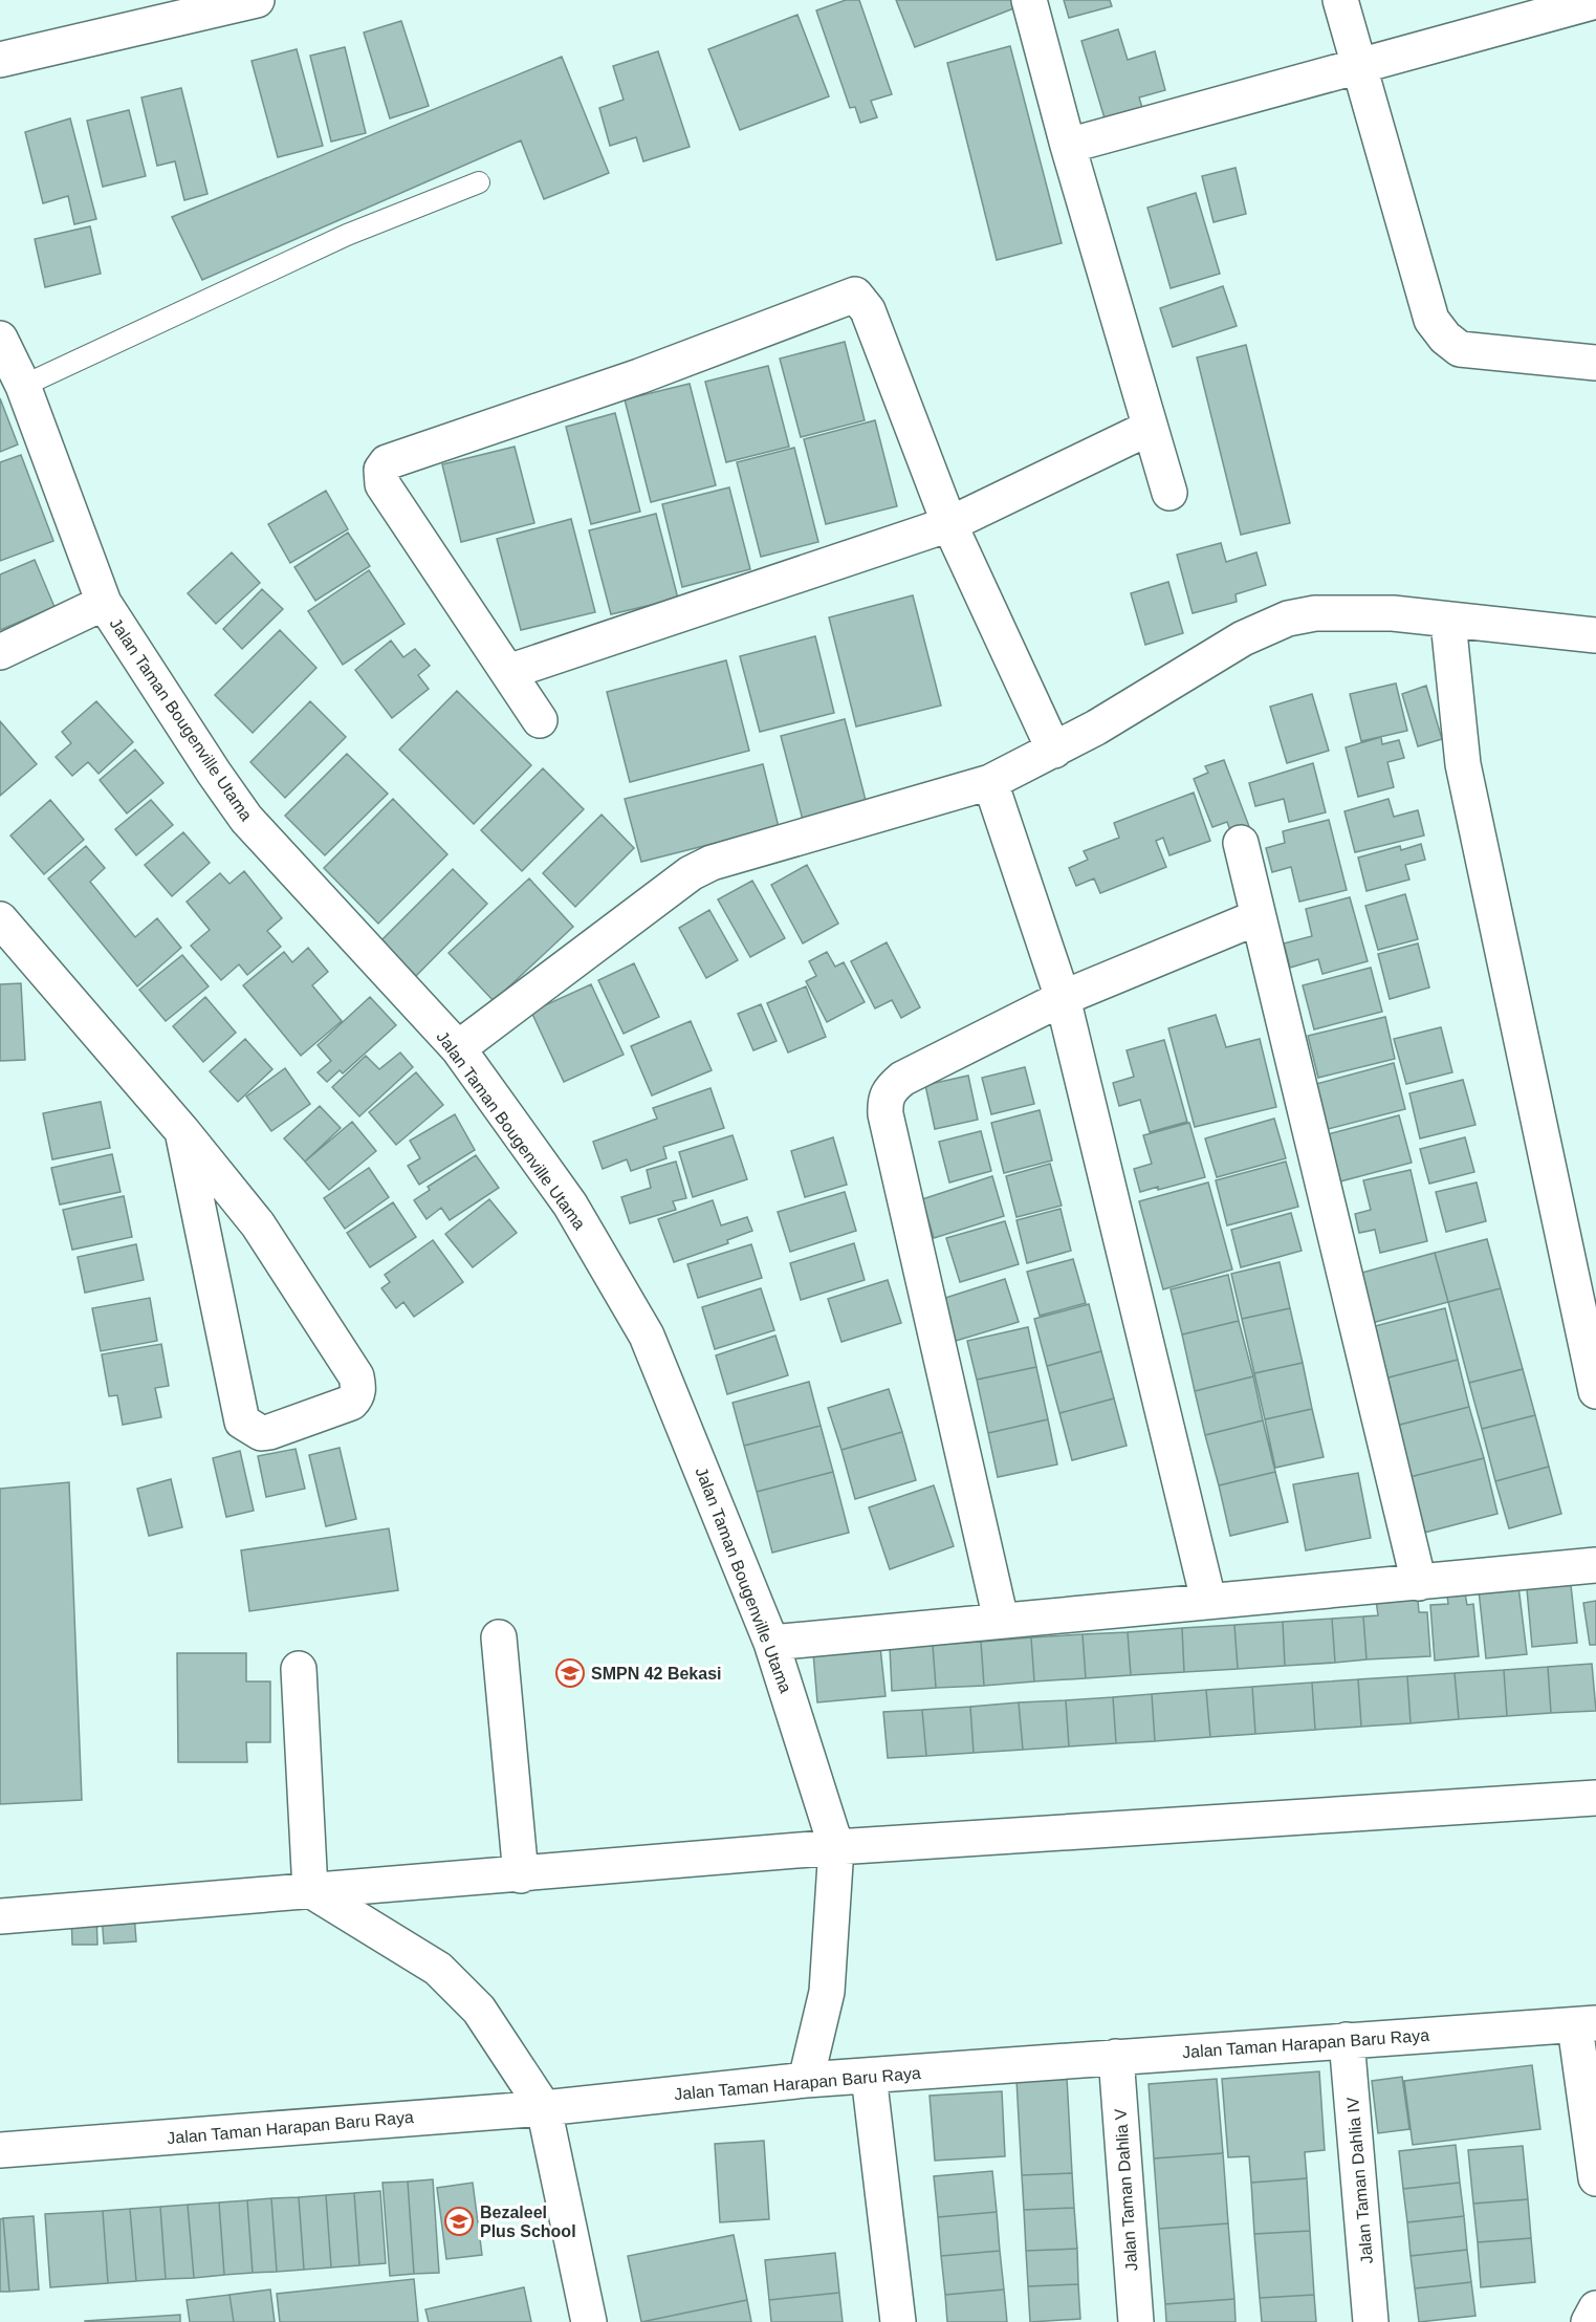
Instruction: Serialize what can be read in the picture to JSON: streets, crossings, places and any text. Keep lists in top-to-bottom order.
{
  "streets": {
    "street": [
      "Jalan Taman Bougenville Utama",
      "Jalan Taman Harapan Baru Raya",
      "Jalan Taman Dahlia IV",
      "Jalan Taman Dahlia V"
    ]
  },
  "crossings": [
    ["Jalan Taman Bougenville Utama", "Jalan Taman Harapan Baru Raya"],
    ["Jalan Taman Harapan Baru Raya", "Jalan Taman Dahlia IV"],
    ["Jalan Taman Harapan Baru Raya", "Jalan Taman Dahlia V"]
  ],
  "places": {
    "school or university": ["SMPN 42 Bekasi", "Bezaleel Plus School"]
  }
}
